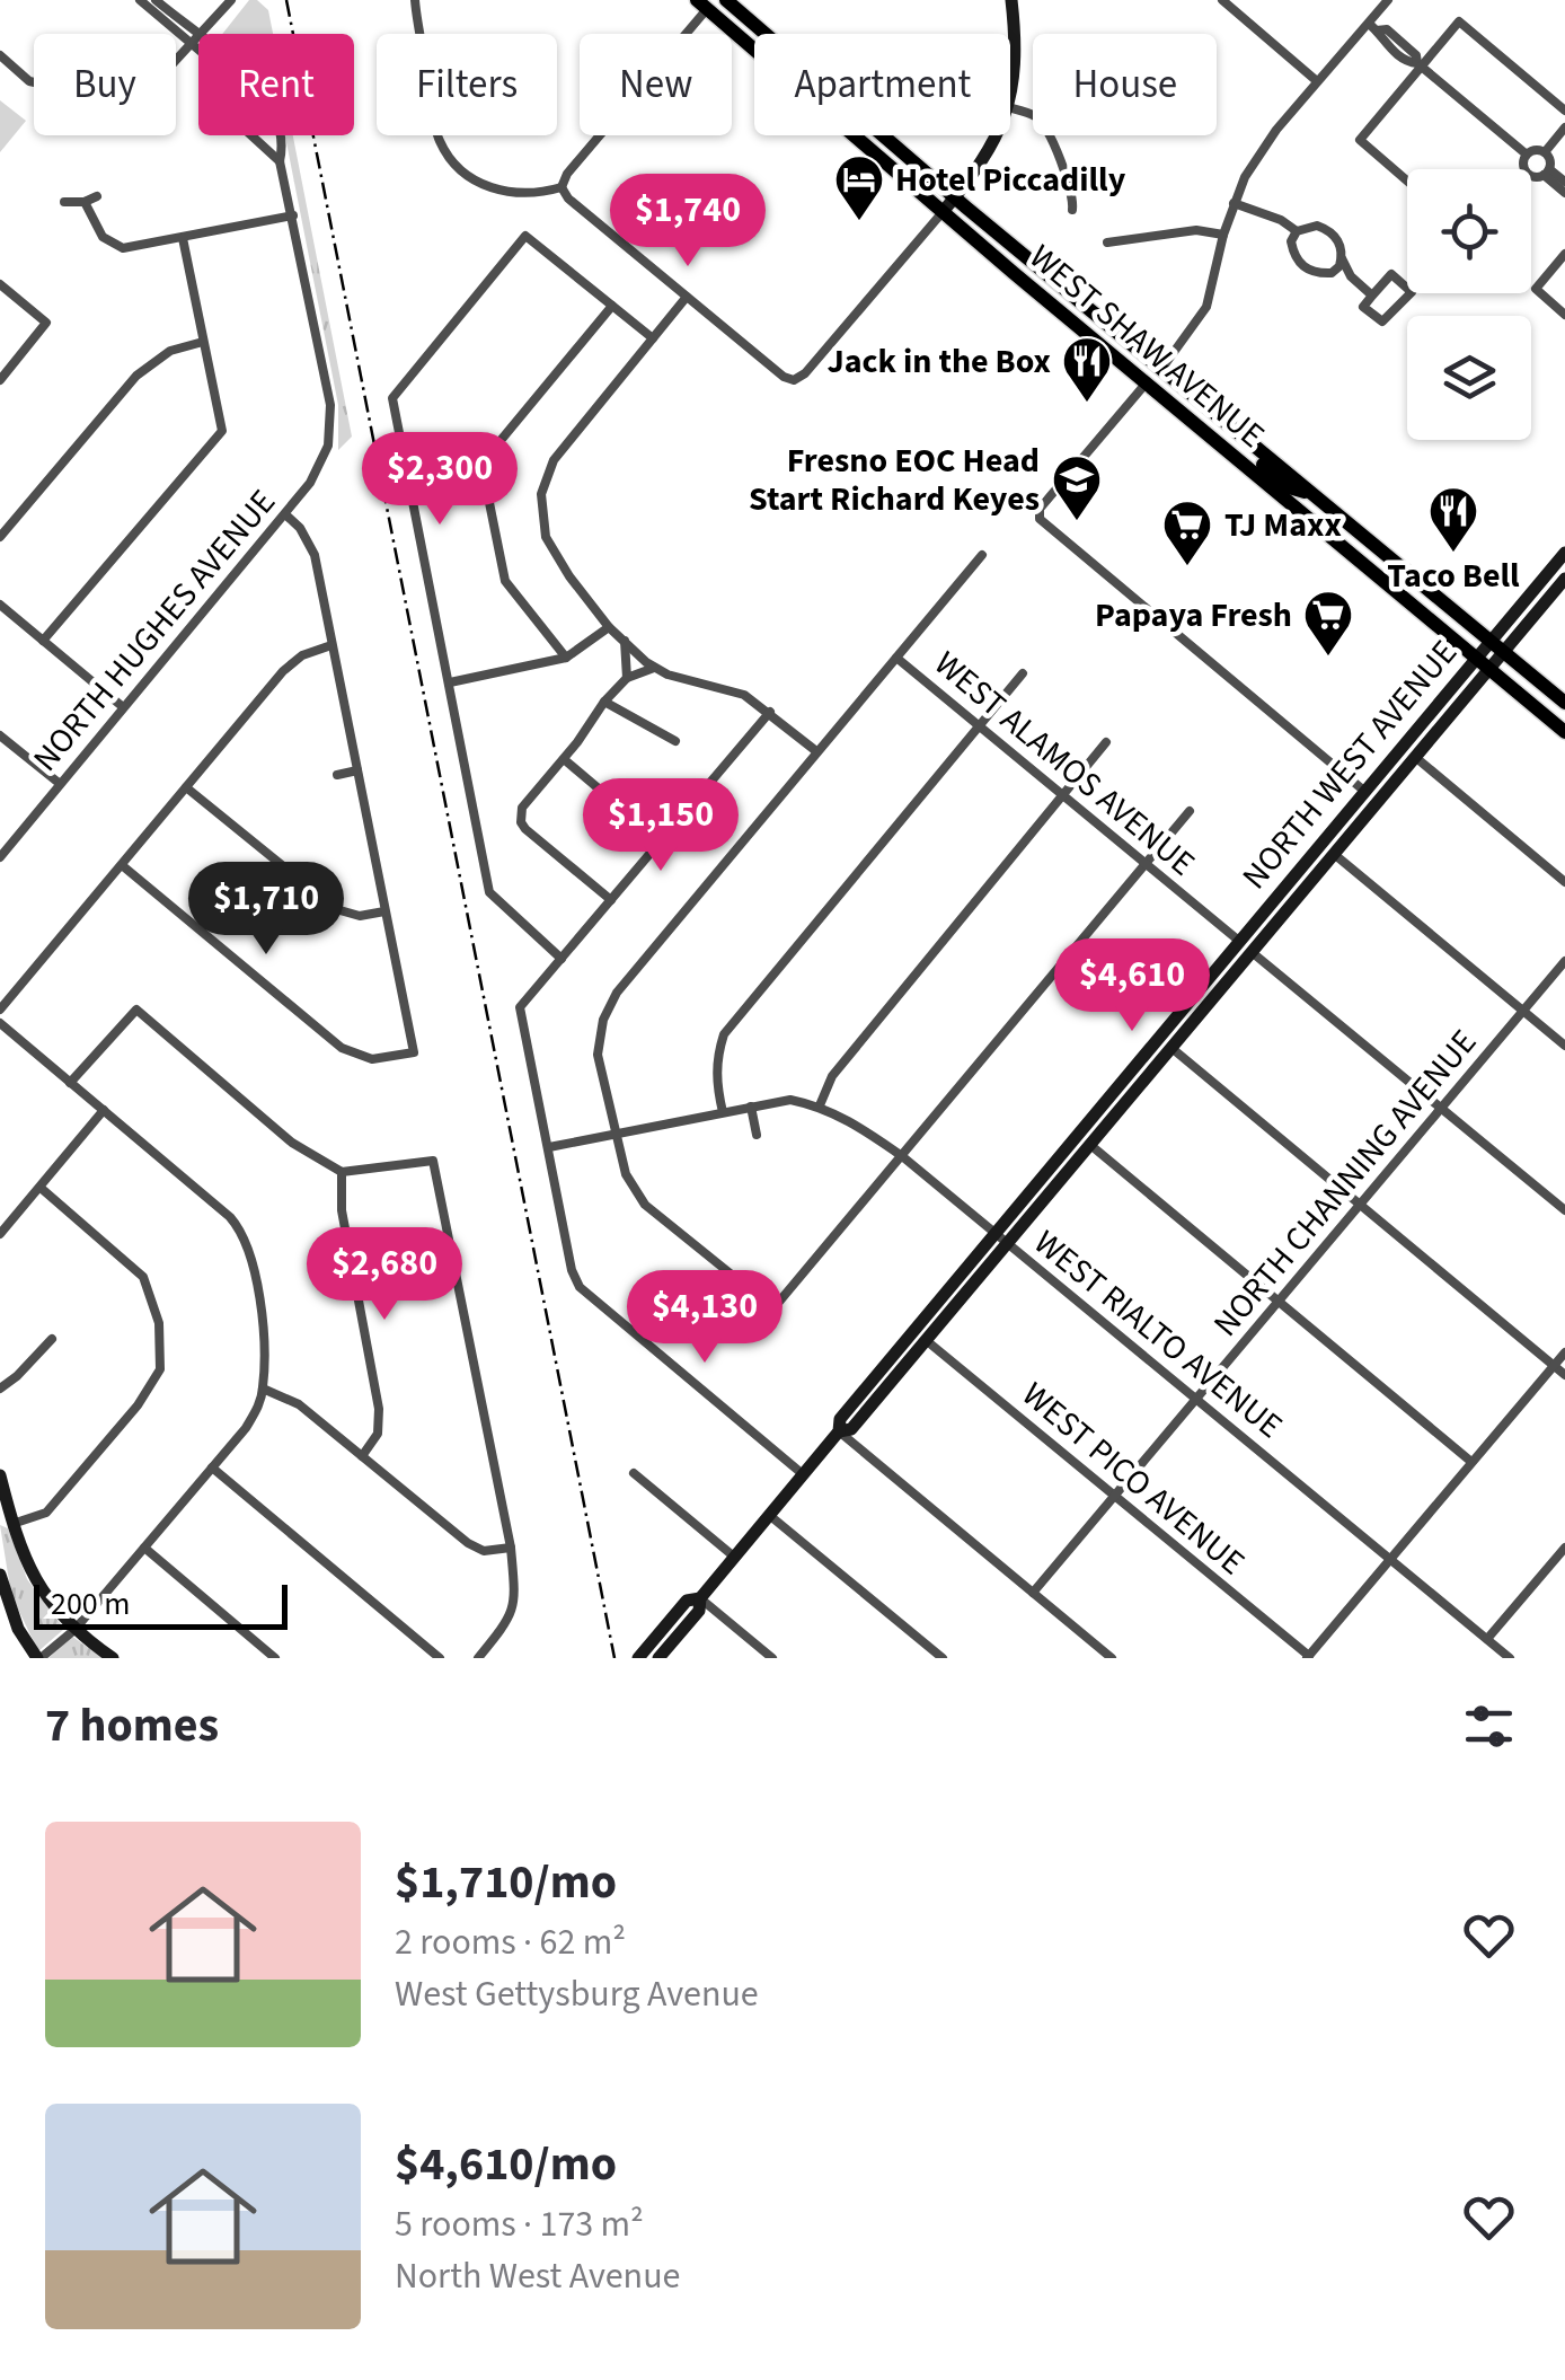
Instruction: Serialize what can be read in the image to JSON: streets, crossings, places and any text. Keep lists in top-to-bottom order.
{
  "streets": {
    "main road": ["WEST SHAW AVENUE", "NORTH WEST AVENUE"],
    "street": [
      "NORTH HUGHES AVENUE",
      "WEST ALAMOS AVENUE",
      "NORTH CHANNING AVENUE",
      "WEST RIALTO AVENUE",
      "WEST PICO AVENUE"
    ]
  },
  "crossings": [
    ["WEST SHAW AVENUE", "NORTH WEST AVENUE"],
    ["WEST ALAMOS AVENUE", "NORTH WEST AVENUE"],
    ["WEST ALAMOS AVENUE", "NORTH CHANNING AVENUE"],
    ["NORTH WEST AVENUE", "WEST RIALTO AVENUE"],
    ["NORTH WEST AVENUE", "WEST PICO AVENUE"],
    ["NORTH CHANNING AVENUE", "WEST RIALTO AVENUE"],
    ["NORTH CHANNING AVENUE", "WEST PICO AVENUE"]
  ],
  "places": {
    "hotel": ["Hotel Piccadilly"],
    "restaurant": ["Jack in the Box", "Taco Bell"],
    "school or university": ["Fresno EOC Head Start Richard Keyes"],
    "supermarket": ["TJ Maxx", "Papaya Fresh"]
  },
  "scale_bar": "200 m",
  "page": {
    "chip": [
      "Buy",
      "Rent",
      "Filters",
      "New",
      "Apartment",
      "House"
    ],
    "price": [
      "$1,740",
      "$2,300",
      "$1,150",
      "$1,710",
      "$4,610",
      "$2,680",
      "$4,130"
    ],
    "scale": "200 m",
    "heading": "7 homes",
    "list": [
      {
        "name": "$1,710/mo",
        "note": "2 rooms · 62 m² · West Gettysburg Avenue"
      },
      {
        "name": "$4,610/mo",
        "note": "5 rooms · 173 m² · North West Avenue"
      }
    ]
  }
}
